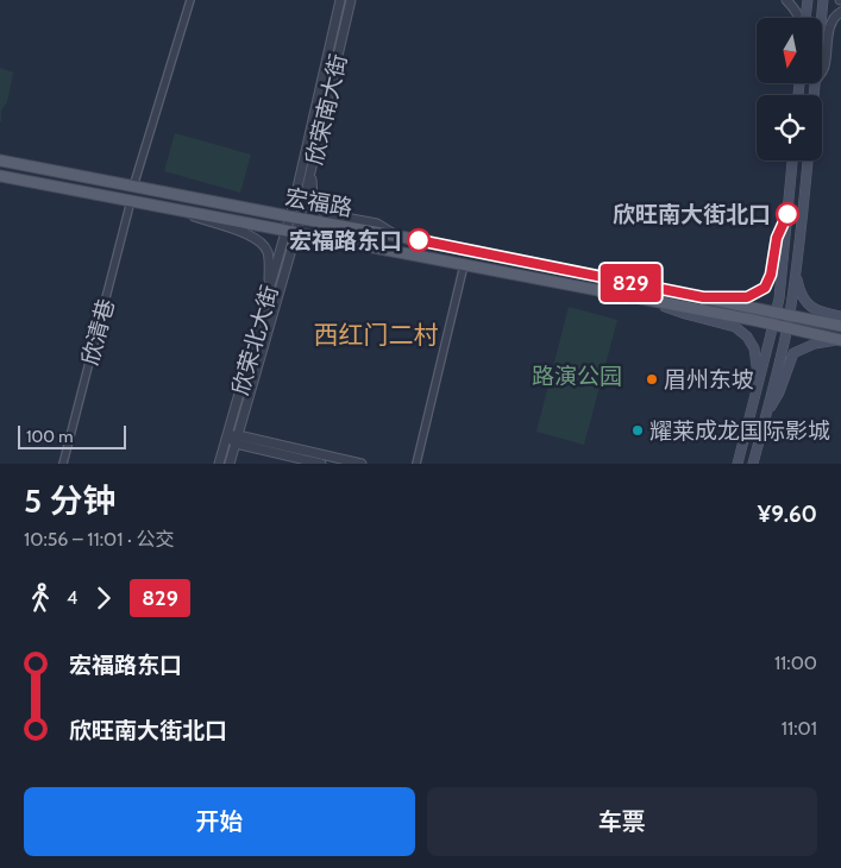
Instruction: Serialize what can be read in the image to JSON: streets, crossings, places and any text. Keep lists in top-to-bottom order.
{
  "streets": {
    "main road": ["宏福路"],
    "street": ["欣荣南大街", "欣清巷", "欣荣北大街"]
  },
  "crossings": [
    ["欣荣南大街", "宏福路"],
    ["欣荣南大街", "欣荣北大街"],
    ["宏福路", "欣清巷"],
    ["宏福路", "欣荣北大街"]
  ],
  "districts": ["西红门二村"],
  "parks": ["路演公园"],
  "places": [
    "欣旺南大街北口",
    "宏福路东口",
    "眉州东坡",
    "耀莱成龙国际影城"
  ],
  "lines": ["bus line 829"],
  "scale_bar": "100 m",
  "north": "bottom",
  "page": {
    "on_map": "829",
    "scale": "100 m",
    "heading": ["5 分钟", "10:56 – 11:01 · 公交", "¥9.60"],
    "legs": ["4", "829"],
    "list": [
      {
        "name": "宏福路东口",
        "value": "11:00"
      },
      {
        "name": "欣旺南大街北口",
        "value": "11:01"
      }
    ],
    "buttons": ["开始", "车票"]
  }
}
